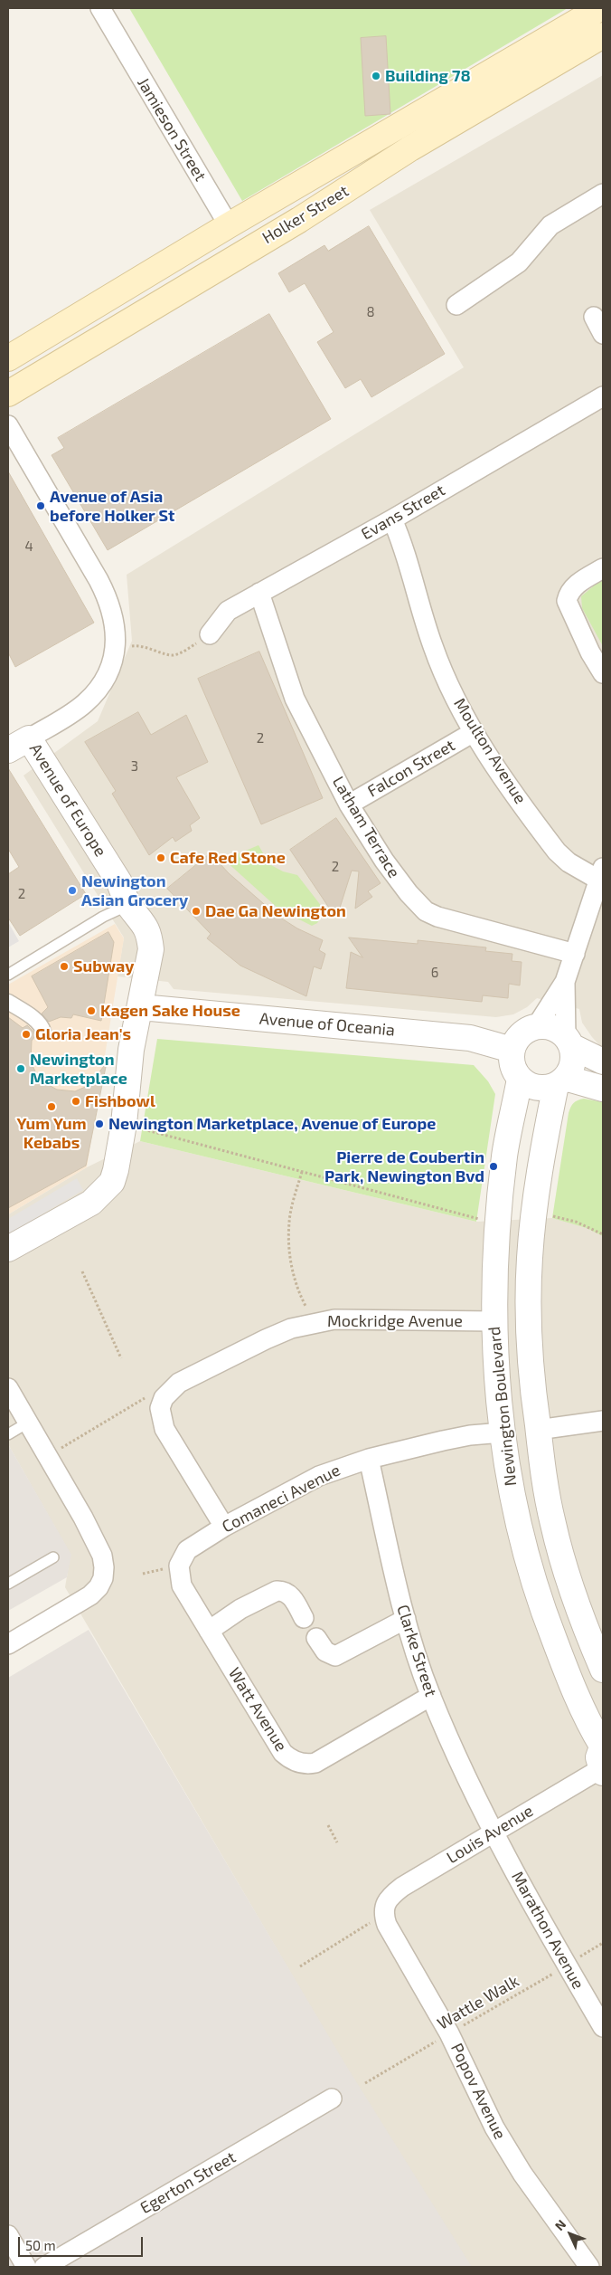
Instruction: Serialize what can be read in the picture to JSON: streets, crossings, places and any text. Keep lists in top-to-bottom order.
{
  "streets": {
    "main road": ["Jamieson Street", "Holker Street"],
    "street": [
      "Evans Street",
      "Moulton Avenue",
      "Falcon Street",
      "Avenue of Europe",
      "Latham Terrace",
      "Avenue of Oceania",
      "Mockridge Avenue",
      "Newington Boulevard",
      "Comaneci Avenue",
      "Clarke Street",
      "Watt Avenue",
      "Louis Avenue",
      "Marathon Avenue",
      "Popov Avenue",
      "Egerton Street"
    ],
    "path": ["Wattle Walk"]
  },
  "crossings": [
    ["Jamieson Street", "Holker Street"],
    ["Evans Street", "Moulton Avenue"],
    ["Evans Street", "Latham Terrace"],
    ["Moulton Avenue", "Falcon Street"],
    ["Falcon Street", "Latham Terrace"],
    ["Avenue of Europe", "Avenue of Oceania"],
    ["Avenue of Oceania", "Newington Boulevard"],
    ["Mockridge Avenue", "Newington Boulevard"],
    ["Mockridge Avenue", "Comaneci Avenue"],
    ["Newington Boulevard", "Comaneci Avenue"],
    ["Newington Boulevard", "Louis Avenue"],
    ["Comaneci Avenue", "Clarke Street"],
    ["Comaneci Avenue", "Watt Avenue"],
    ["Clarke Street", "Watt Avenue"],
    ["Clarke Street", "Louis Avenue"],
    ["Clarke Street", "Marathon Avenue"],
    ["Louis Avenue", "Marathon Avenue"],
    ["Louis Avenue", "Popov Avenue"],
    ["Marathon Avenue", "Wattle Walk"],
    ["Wattle Walk", "Popov Avenue"]
  ],
  "places": [
    "Building 78",
    "Avenue of Asia before Holker St",
    "Cafe Red Stone",
    "Newington Asian Grocery",
    "Dae Ga Newington",
    "Subway",
    "Kagen Sake House",
    "Gloria Jean's",
    "Newington Marketplace",
    "Fishbowl",
    "Yum Yum Kebabs",
    "Newington Marketplace, Avenue of Europe",
    "Pierre de Coubertin Park, Newington Bvd"
  ],
  "house_numbers": [
    "8",
    "4",
    "2",
    "3",
    "2",
    "2",
    "6"
  ],
  "scale_bar": "50 m",
  "north": "top left"
}
